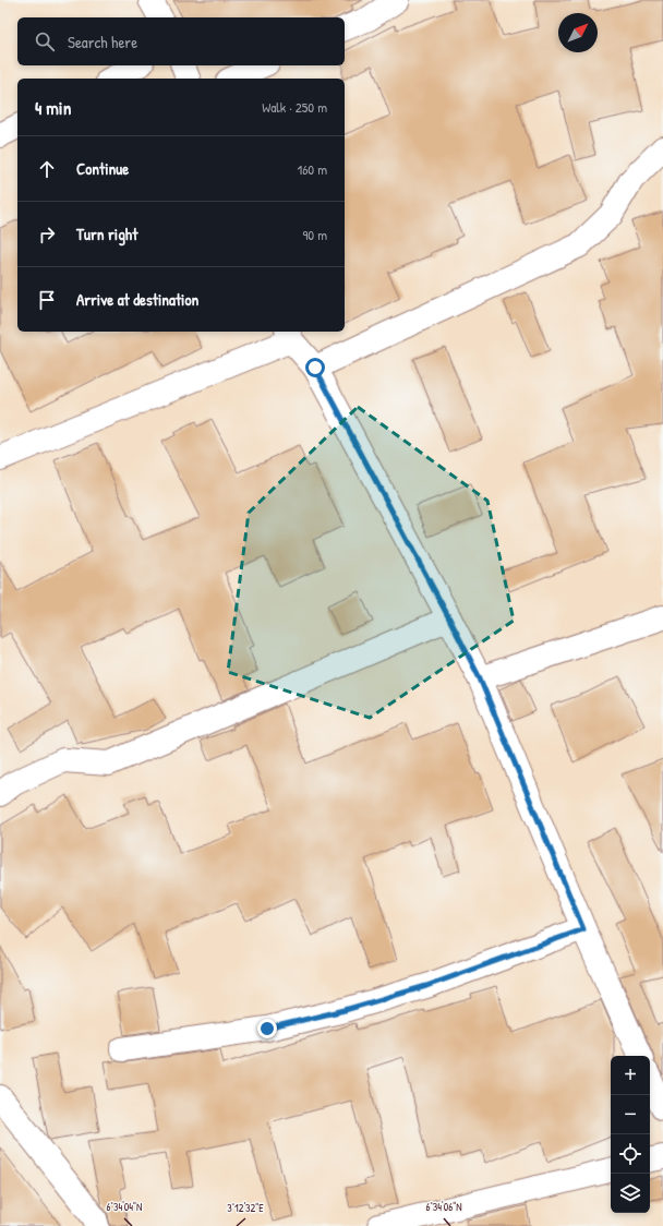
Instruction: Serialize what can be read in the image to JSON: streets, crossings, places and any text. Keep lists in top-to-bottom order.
{
  "north": "top right",
  "page": {
    "search": "Search here",
    "heading": ["4 min", "Walk · 250 m"],
    "list": [
      ["Continue", "160 m"],
      ["Turn right", "90 m"],
      "Arrive at destination"
    ],
    "map_buttons": ["+", "−"]
  },
  "coordinates": ["6°34'04\"N", "6°34'06\"N", "3°12'32\"E"]
}
